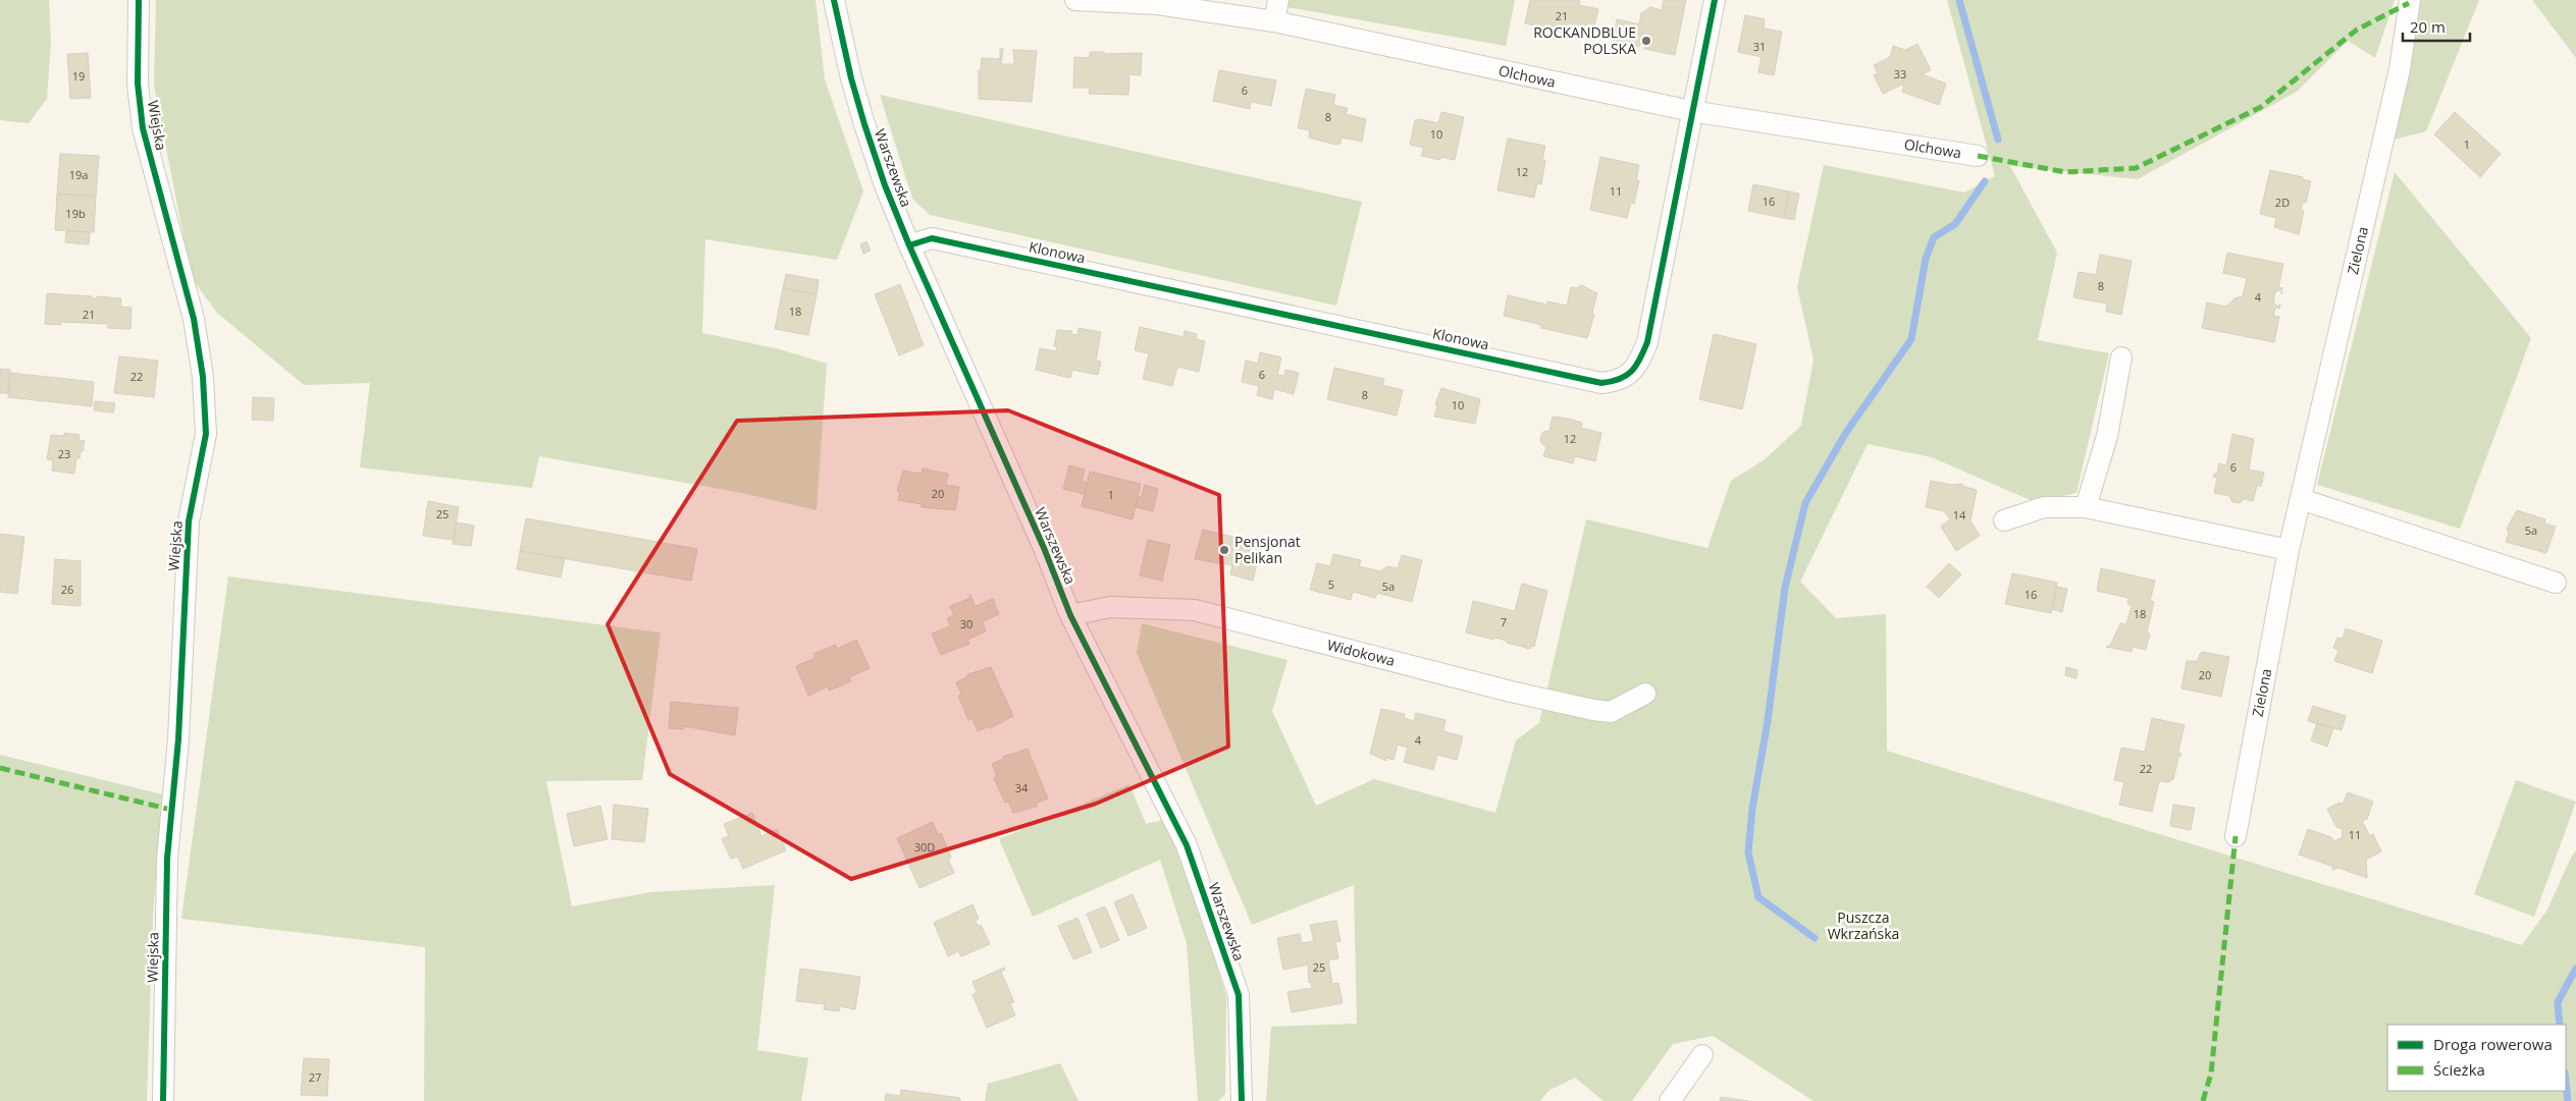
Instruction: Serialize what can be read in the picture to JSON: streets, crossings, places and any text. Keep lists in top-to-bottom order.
{
  "streets": {
    "street": [
      "Olchowa",
      "Wiejska",
      "Warszewska",
      "Zielona",
      "Klonowa",
      "Widokowa"
    ]
  },
  "crossings": [
    ["Olchowa", "Klonowa"],
    ["Warszewska", "Klonowa"],
    ["Warszewska", "Widokowa"]
  ],
  "parks": ["Puszcza Wkrzańska"],
  "places": ["ROCKANDBLUE POLSKA", "Pensjonat Pelikan"],
  "house_numbers": [
    "21",
    "31",
    "33",
    "19",
    "6",
    "8",
    "10",
    "1",
    "12",
    "19a",
    "11",
    "16",
    "2D",
    "19b",
    "8",
    "4",
    "18",
    "21",
    "6",
    "22",
    "8",
    "10",
    "12",
    "23",
    "6",
    "20",
    "1",
    "25",
    "14",
    "5a",
    "5",
    "5a",
    "26",
    "16",
    "18",
    "7",
    "30",
    "20",
    "4",
    "22",
    "34",
    "11",
    "30D",
    "25",
    "27"
  ],
  "legend": ["Droga rowerowa", "Ścieżka"],
  "scale_bar": "20 m"
}
